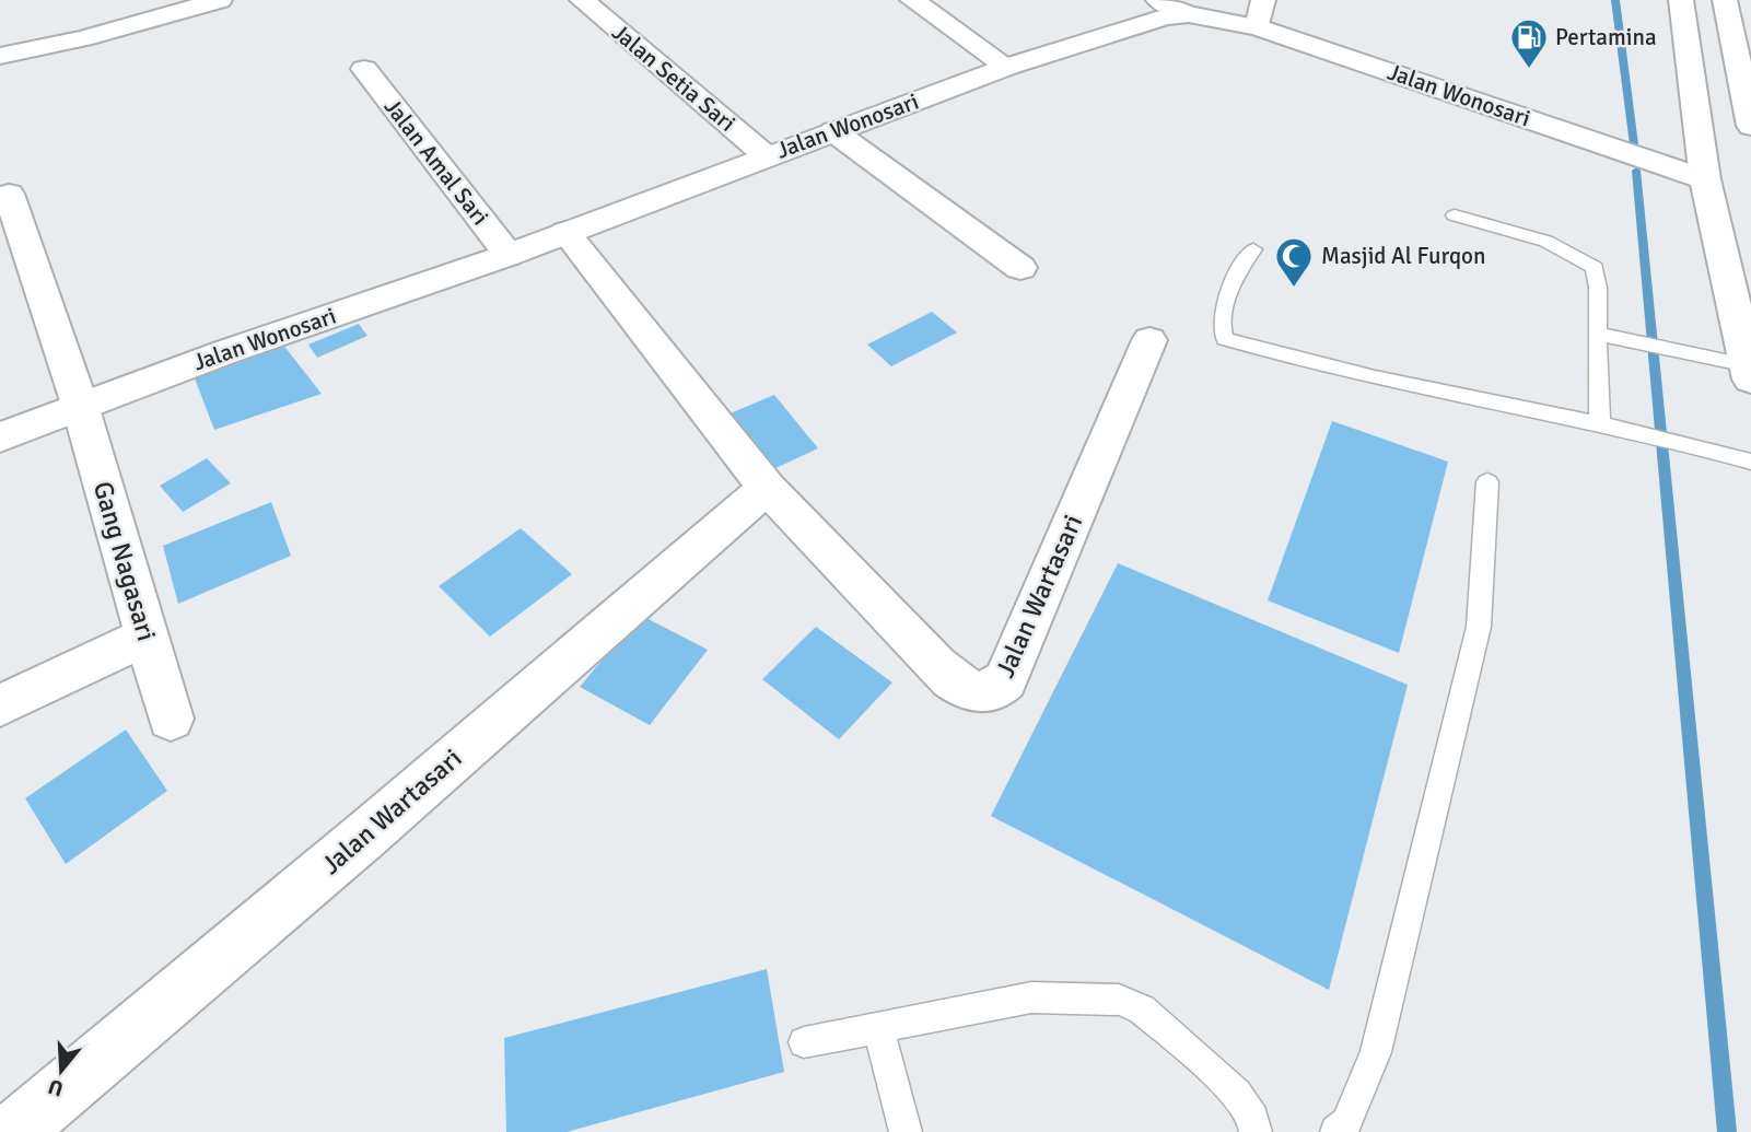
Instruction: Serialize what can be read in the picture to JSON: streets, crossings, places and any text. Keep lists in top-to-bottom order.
{
  "streets": {
    "street": [
      "Jalan Setia Sari",
      "Jalan Wonosari",
      "Jalan Amal Sari",
      "Gang Nagasari",
      "Jalan Wartasari"
    ]
  },
  "crossings": [
    ["Jalan Setia Sari", "Jalan Wonosari"],
    ["Jalan Wonosari", "Jalan Amal Sari"],
    ["Jalan Wonosari", "Gang Nagasari"],
    ["Jalan Wonosari", "Jalan Wartasari"]
  ],
  "places": {
    "fuel station": ["Pertamina"],
    "mosque": ["Masjid Al Furqon"]
  },
  "north": "bottom"
}
